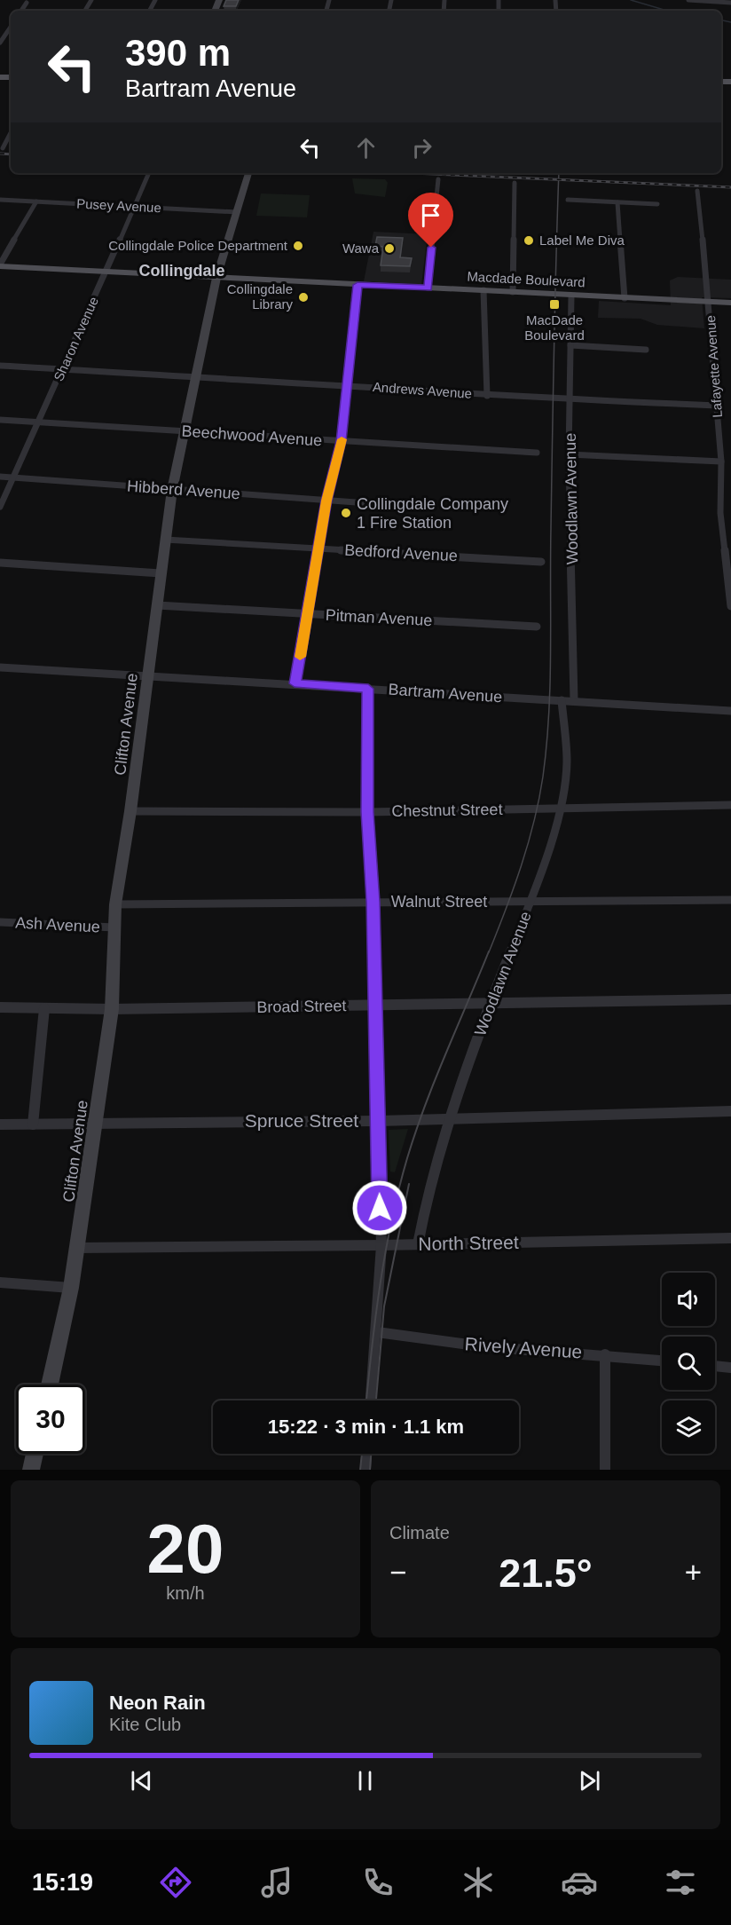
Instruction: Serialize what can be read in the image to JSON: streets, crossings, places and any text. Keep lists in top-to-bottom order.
{
  "streets": {
    "main road": ["Macdade Boulevard"],
    "street": [
      "Pusey Avenue",
      "Sharon Avenue",
      "Lafayette Avenue",
      "Andrews Avenue",
      "Beechwood Avenue",
      "Hibberd Avenue",
      "Woodlawn Avenue",
      "Bedford Avenue",
      "Pitman Avenue",
      "Bartram Avenue",
      "Clifton Avenue",
      "Chestnut Street",
      "Walnut Street",
      "Ash Avenue",
      "Broad Street",
      "Spruce Street",
      "North Street",
      "Rively Avenue"
    ]
  },
  "crossings": [
    ["Pusey Avenue", "Sharon Avenue"],
    ["Pusey Avenue", "Clifton Avenue"],
    ["Macdade Boulevard", "Sharon Avenue"],
    ["Macdade Boulevard", "Lafayette Avenue"],
    ["Macdade Boulevard", "Woodlawn Avenue"],
    ["Macdade Boulevard", "Clifton Avenue"],
    ["Sharon Avenue", "Andrews Avenue"],
    ["Sharon Avenue", "Beechwood Avenue"],
    ["Sharon Avenue", "Hibberd Avenue"],
    ["Lafayette Avenue", "Andrews Avenue"],
    ["Andrews Avenue", "Woodlawn Avenue"],
    ["Andrews Avenue", "Clifton Avenue"],
    ["Beechwood Avenue", "Clifton Avenue"],
    ["Hibberd Avenue", "Clifton Avenue"],
    ["Woodlawn Avenue", "Bartram Avenue"],
    ["Woodlawn Avenue", "Chestnut Street"],
    ["Woodlawn Avenue", "Walnut Street"],
    ["Woodlawn Avenue", "Broad Street"],
    ["Woodlawn Avenue", "Spruce Street"],
    ["Woodlawn Avenue", "North Street"],
    ["Bedford Avenue", "Clifton Avenue"],
    ["Pitman Avenue", "Clifton Avenue"],
    ["Bartram Avenue", "Clifton Avenue"],
    ["Clifton Avenue", "Chestnut Street"],
    ["Clifton Avenue", "Walnut Street"],
    ["Clifton Avenue", "Ash Avenue"],
    ["Clifton Avenue", "Broad Street"],
    ["Clifton Avenue", "Spruce Street"],
    ["Clifton Avenue", "North Street"]
  ],
  "districts": ["Collingdale"],
  "places": {
    "other": [
      "Label Me Diva",
      "Collingdale Police Department",
      "Wawa",
      "Collingdale Library",
      "Collingdale Company 1 Fire Station"
    ],
    "transit": ["MacDade Boulevard"]
  },
  "page": {
    "turn": ["390 m", "Bartram Avenue"],
    "limit": "30",
    "trip": "15:22 · 3 min · 1.1 km",
    "tile": [
      ["20", "km/h"],
      "Climate"
    ],
    "heat": ["−", "21.5°", "+"],
    "song": ["Neon Rain", "Kite Club"],
    "tabs": "15:19"
  }
}
